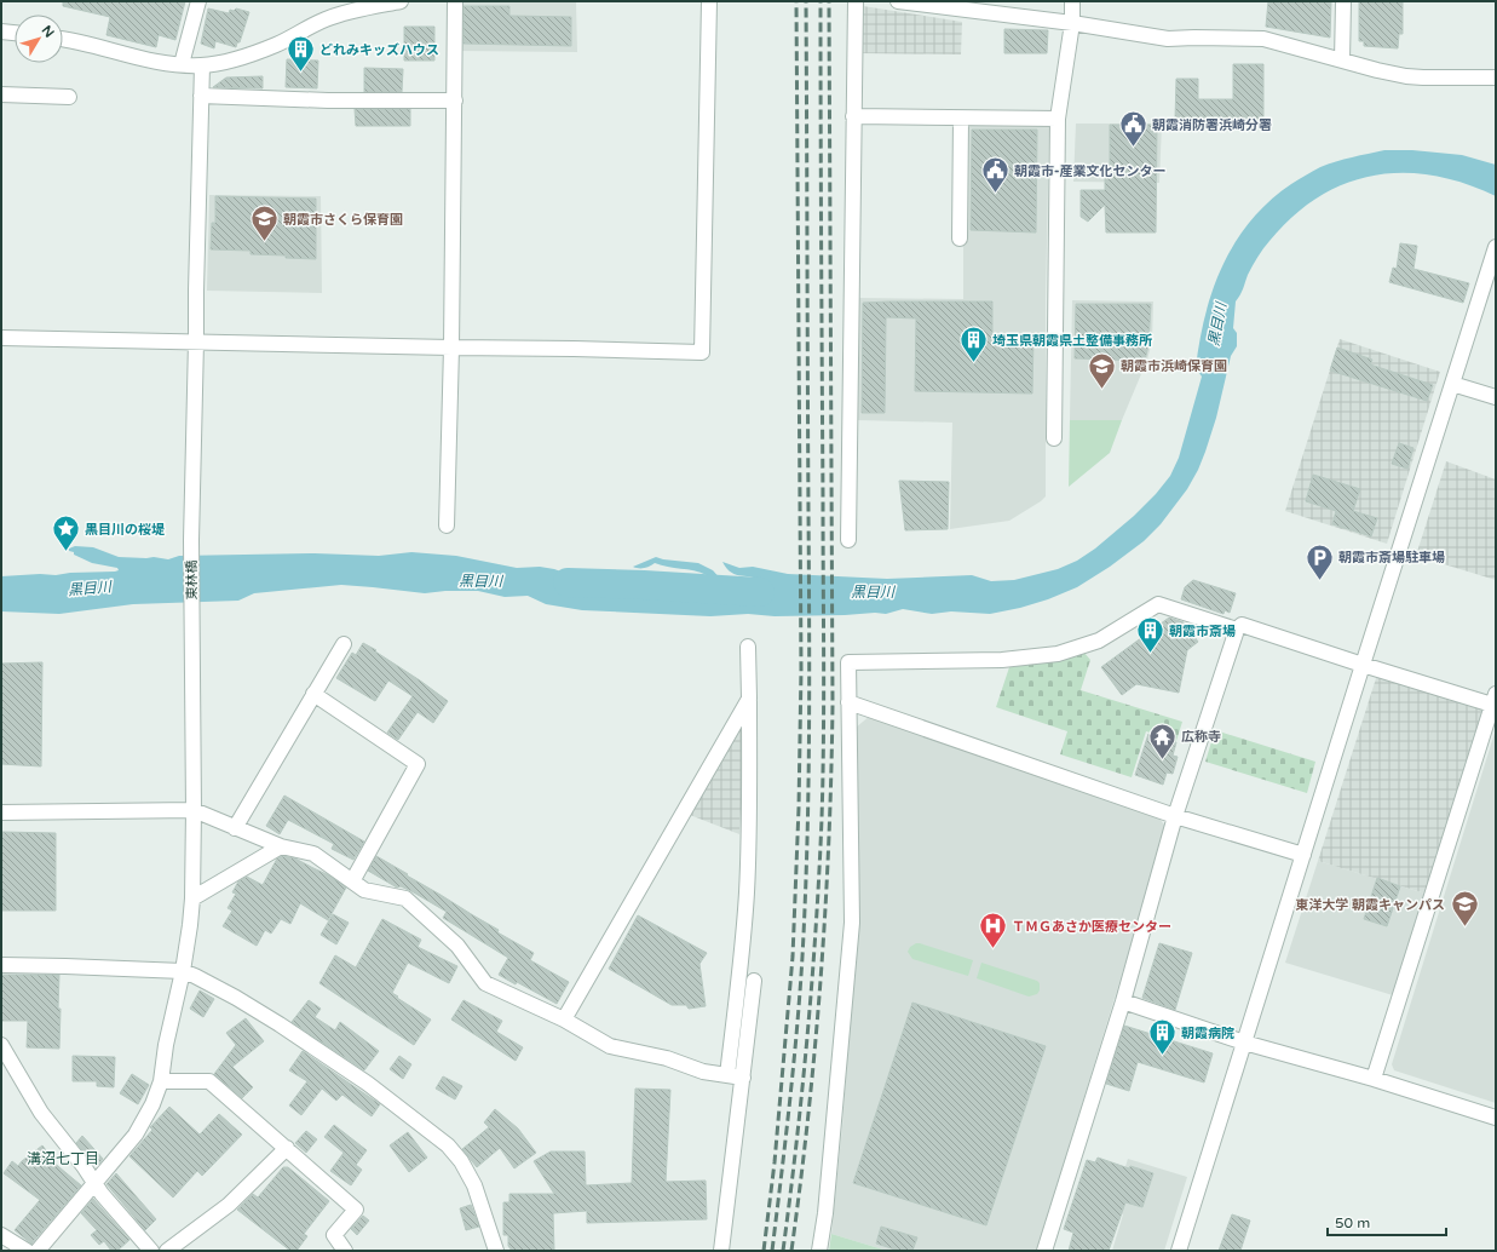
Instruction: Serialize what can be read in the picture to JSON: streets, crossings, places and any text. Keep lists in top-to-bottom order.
{
  "streets": {
    "street": ["東林橋"]
  },
  "districts": ["溝沼七丁目"],
  "water": ["黒目川"],
  "places": {
    "building": [
      "どれみキッズハウス",
      "埼玉県朝霞県土整備事務所",
      "朝霞市斎場",
      "朝霞病院"
    ],
    "public building": ["朝霞消防署浜崎分署", "朝霞市-産業文化センター"],
    "school or university": ["朝霞市さくら保育園", "朝霞市浜崎保育園", "東洋大学 朝霞キャンパス"],
    "place": ["黒目川の桜堤"],
    "parking": ["朝霞市斎場駐車場"],
    "temple": ["広称寺"],
    "hospital": ["ＴＭＧあさか医療センター"]
  },
  "scale_bar": "50 m",
  "north": "top right"
}
